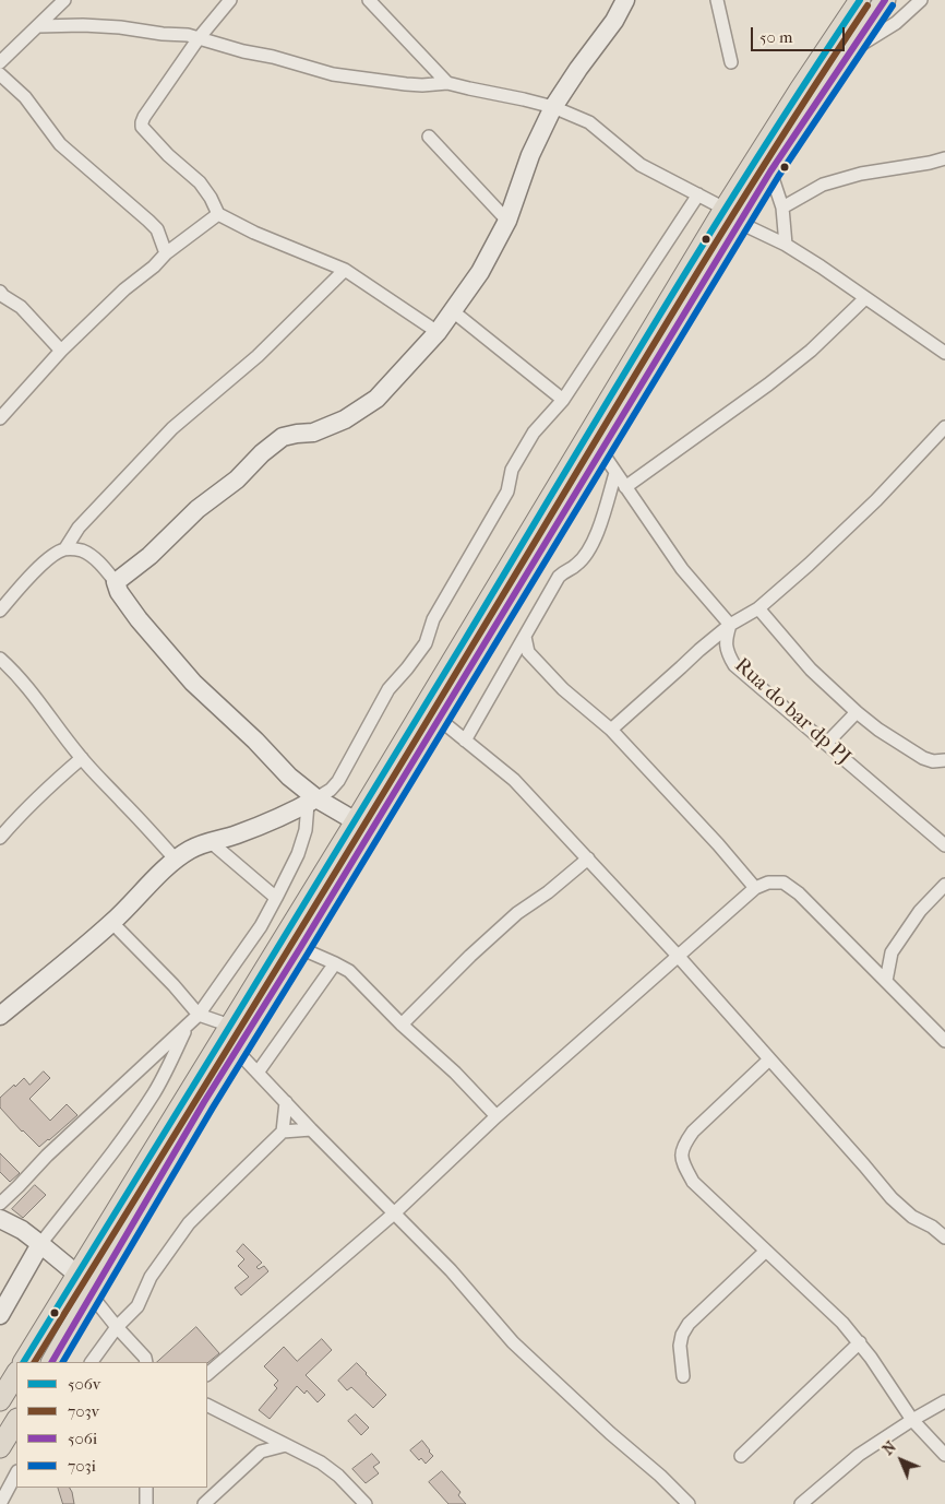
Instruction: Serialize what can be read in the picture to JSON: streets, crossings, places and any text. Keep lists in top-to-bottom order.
{
  "streets": {
    "street": ["Rua do bar dp PJ"]
  },
  "lines": [
    "transit line 506v",
    "transit line 506i",
    "transit line 703v",
    "transit line 703i"
  ],
  "legend": [
    "506v",
    "703v",
    "506i",
    "703i"
  ],
  "scale_bar": "50 m",
  "north": "top left"
}
